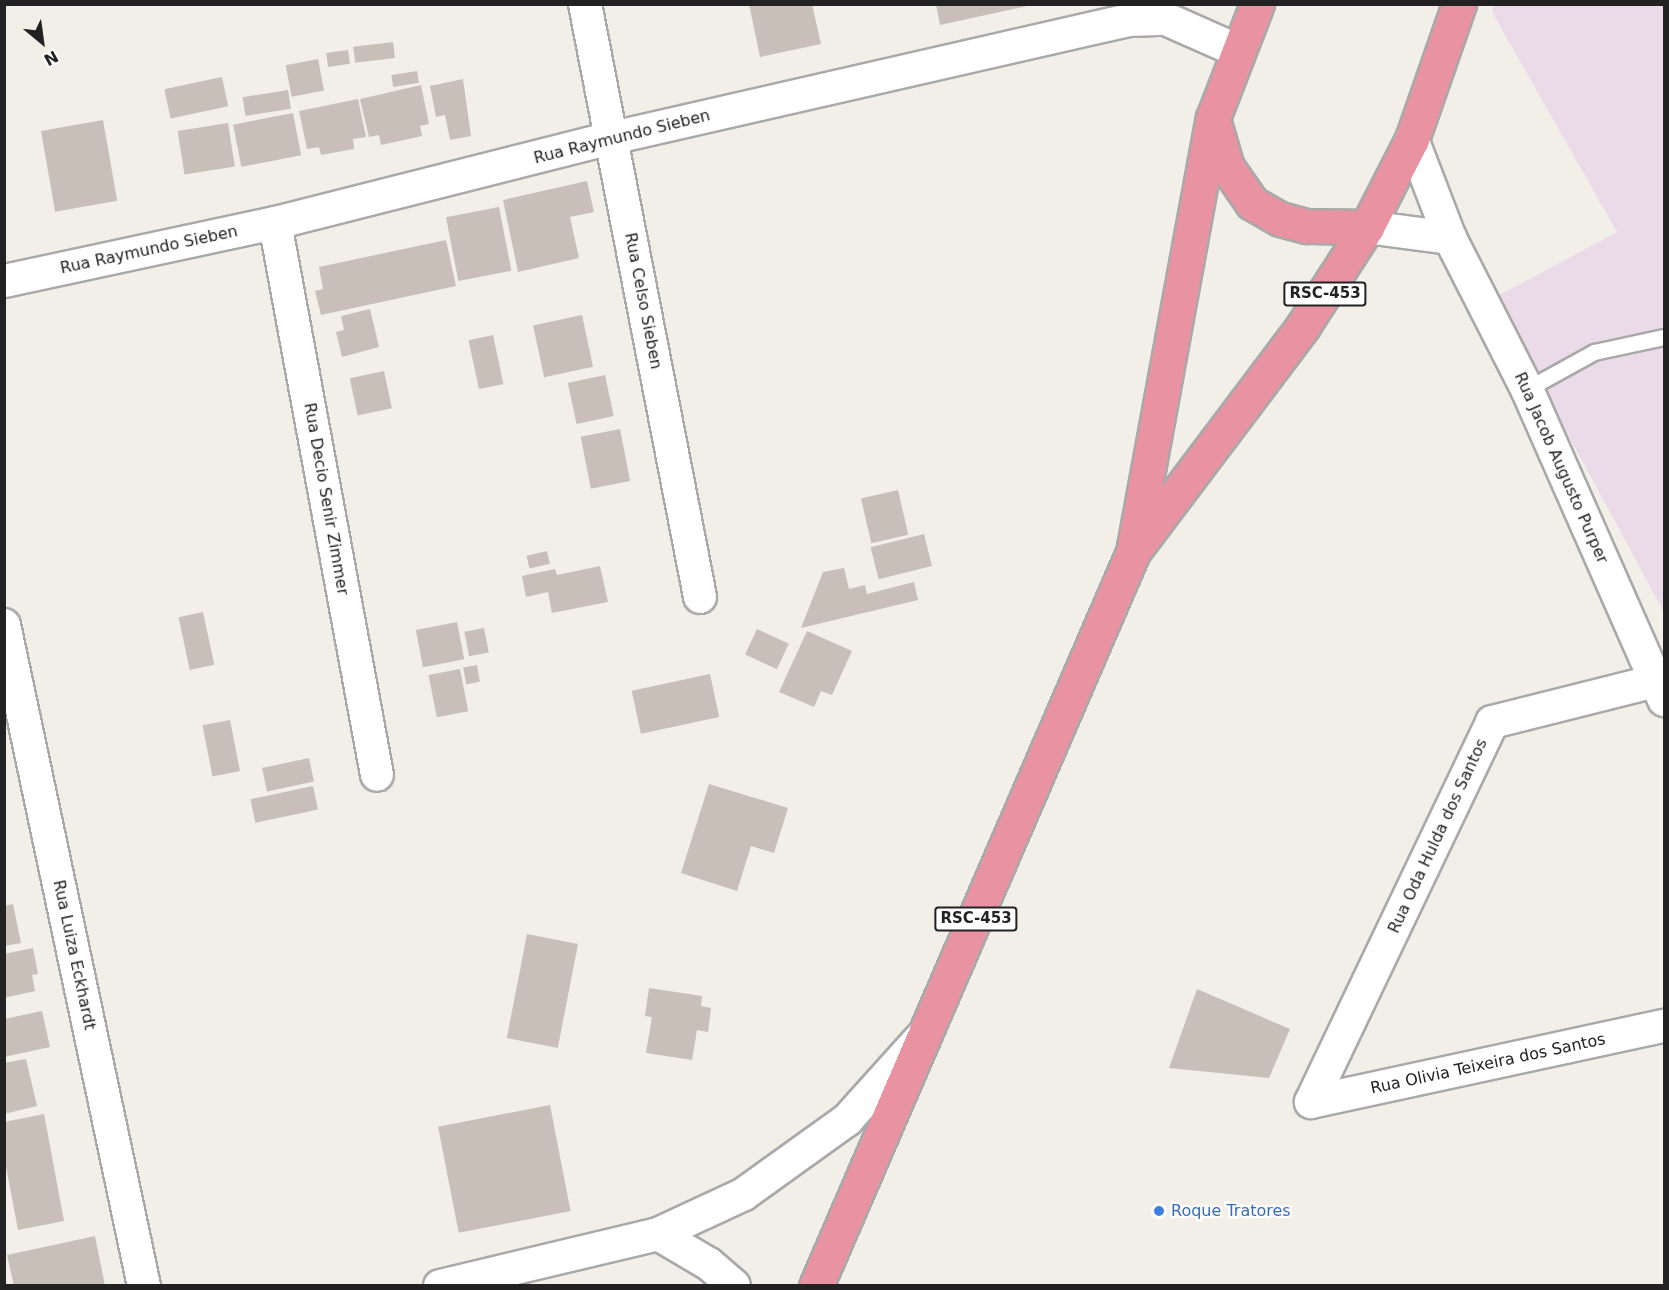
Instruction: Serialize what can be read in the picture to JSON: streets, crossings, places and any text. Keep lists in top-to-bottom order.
{
  "streets": {
    "highway": ["RSC-453"],
    "street": [
      "Rua Raymundo Sieben",
      "Rua Celso Sieben",
      "Rua Jacob Augusto Purper",
      "Rua Decio Senir Zimmer",
      "Rua Oda Hulda dos Santos",
      "Rua Luiza Eckhardt",
      "Rua Olivia Teixeira dos Santos"
    ]
  },
  "crossings": [
    ["Rua Raymundo Sieben", "RSC-453"],
    ["Rua Raymundo Sieben", "Rua Celso Sieben"],
    ["Rua Raymundo Sieben", "Rua Decio Senir Zimmer"],
    ["RSC-453", "Rua Jacob Augusto Purper"],
    ["Rua Jacob Augusto Purper", "Rua Oda Hulda dos Santos"],
    ["Rua Oda Hulda dos Santos", "Rua Olivia Teixeira dos Santos"]
  ],
  "places": ["Roque Tratores"],
  "north": "bottom right"
}
